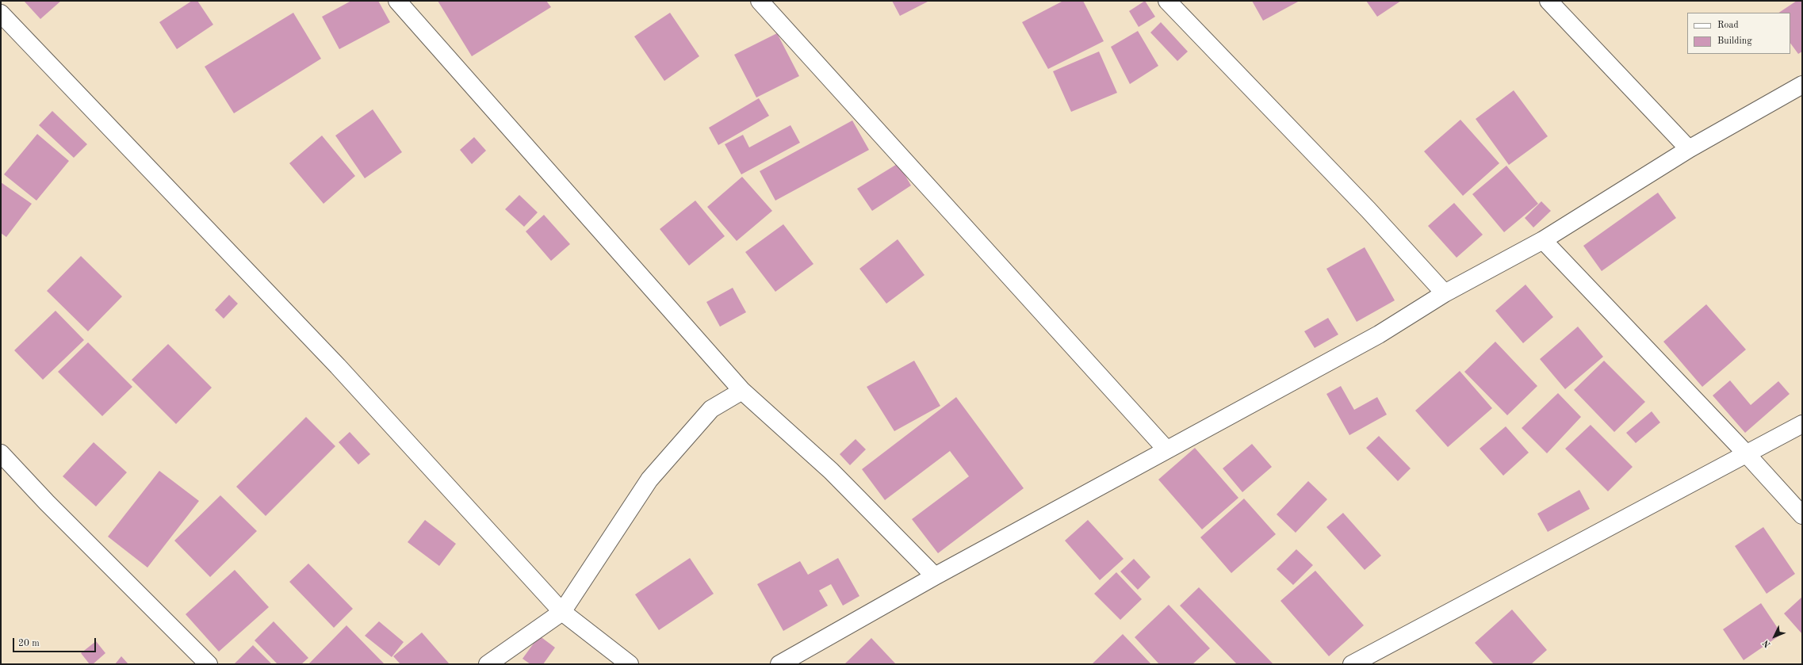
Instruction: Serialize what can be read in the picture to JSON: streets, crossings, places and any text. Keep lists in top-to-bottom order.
{
  "legend": ["Road", "Building"],
  "scale_bar": "20 m",
  "north": "bottom left"
}
